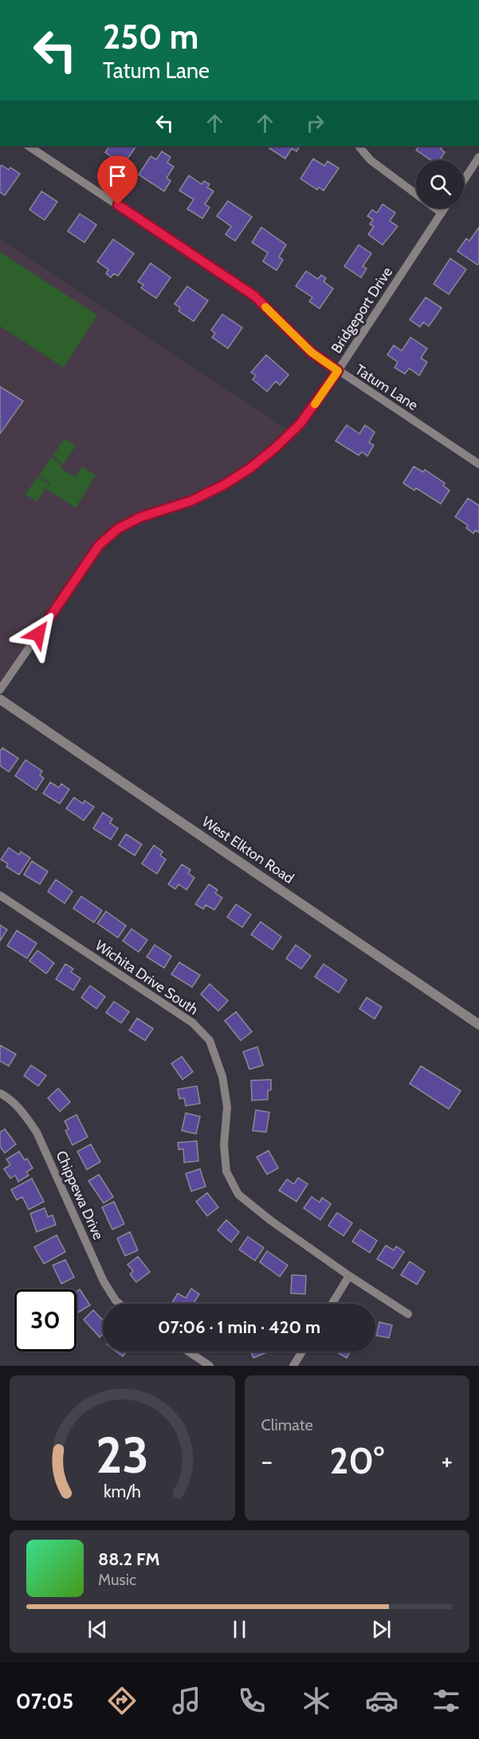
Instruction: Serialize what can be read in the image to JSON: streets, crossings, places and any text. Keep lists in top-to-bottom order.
{
  "streets": {
    "street": [
      "Bridgeport Drive",
      "Tatum Lane",
      "West Elkton Road",
      "Wichita Drive South",
      "Chippewa Drive"
    ]
  },
  "crossings": [
    ["Bridgeport Drive", "Tatum Lane"]
  ],
  "page": {
    "turn": ["250 m", "Tatum Lane"],
    "limit": "30",
    "trip": "07:06 · 1 min · 420 m",
    "tile": "Climate",
    "heat": ["−", "20°", "+"],
    "song": ["88.2 FM", "Music"],
    "tabs": "07:05",
    "gauge": ["23", "km/h"]
  }
}
